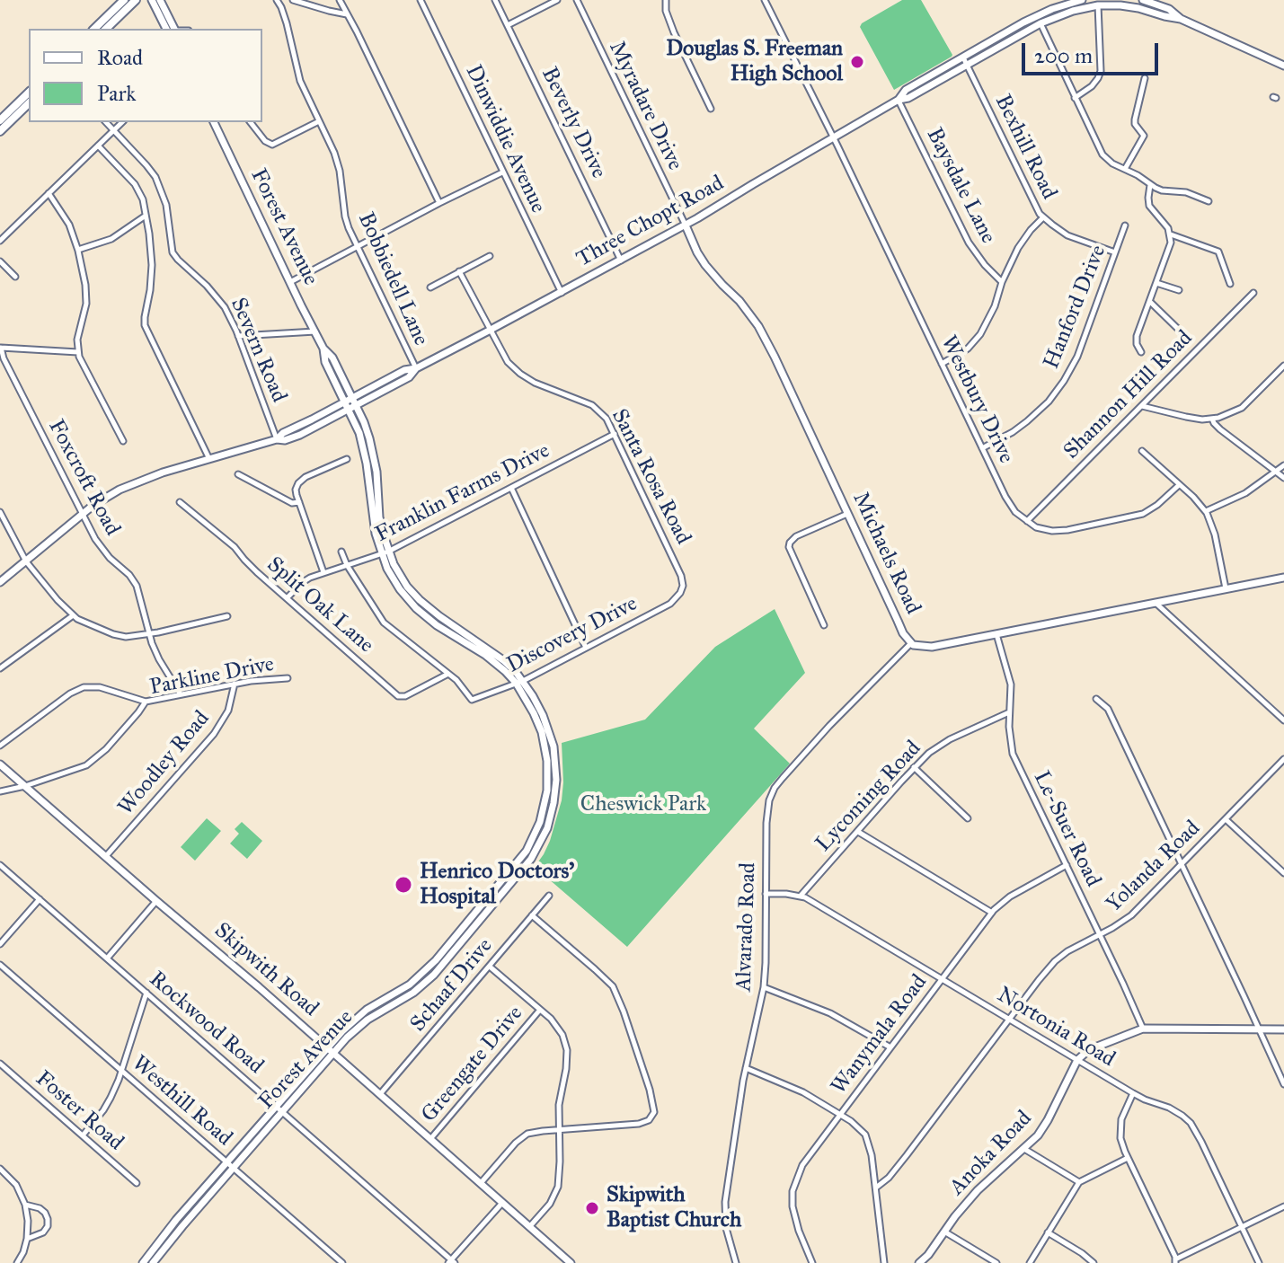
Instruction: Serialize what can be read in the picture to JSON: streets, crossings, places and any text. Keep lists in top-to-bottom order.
{
  "streets": {
    "main road": [
      "Three Chopt Road",
      "Forest Avenue",
      "Michaels Road",
      "Skipwith Road",
      "Anoka Road"
    ],
    "street": [
      "Myradare Drive",
      "Beverly Drive",
      "Dinwiddie Avenue",
      "Bexhill Road",
      "Baysdale Lane",
      "Bobbiedell Lane",
      "Hanford Drive",
      "Severn Road",
      "Shannon Hill Road",
      "Westbury Drive",
      "Santa Rosa Road",
      "Foxcroft Road",
      "Franklin Farms Drive",
      "Split Oak Lane",
      "Discovery Drive",
      "Parkline Drive",
      "Woodley Road",
      "Lycoming Road",
      "Le-Suer Road",
      "Yolanda Road",
      "Alvarado Road",
      "Schaaf Drive",
      "Rockwood Road",
      "Nortonia Road",
      "Wanymala Road",
      "Greengate Drive",
      "Westhill Road",
      "Foster Road"
    ]
  },
  "crossings": [
    ["Myradare Drive", "Three Chopt Road"],
    ["Myradare Drive", "Michaels Road"],
    ["Beverly Drive", "Three Chopt Road"],
    ["Dinwiddie Avenue", "Three Chopt Road"],
    ["Bexhill Road", "Three Chopt Road"],
    ["Bexhill Road", "Hanford Drive"],
    ["Baysdale Lane", "Three Chopt Road"],
    ["Three Chopt Road", "Forest Avenue"],
    ["Three Chopt Road", "Bobbiedell Lane"],
    ["Three Chopt Road", "Severn Road"],
    ["Three Chopt Road", "Westbury Drive"],
    ["Three Chopt Road", "Santa Rosa Road"],
    ["Three Chopt Road", "Foxcroft Road"],
    ["Three Chopt Road", "Michaels Road"],
    ["Forest Avenue", "Franklin Farms Drive"],
    ["Forest Avenue", "Discovery Drive"],
    ["Forest Avenue", "Skipwith Road"],
    ["Forest Avenue", "Rockwood Road"],
    ["Forest Avenue", "Westhill Road"],
    ["Hanford Drive", "Westbury Drive"],
    ["Shannon Hill Road", "Westbury Drive"],
    ["Santa Rosa Road", "Franklin Farms Drive"],
    ["Santa Rosa Road", "Discovery Drive"],
    ["Foxcroft Road", "Parkline Drive"],
    ["Franklin Farms Drive", "Split Oak Lane"],
    ["Michaels Road", "Le-Suer Road"],
    ["Michaels Road", "Alvarado Road"],
    ["Split Oak Lane", "Discovery Drive"],
    ["Parkline Drive", "Woodley Road"],
    ["Parkline Drive", "Skipwith Road"],
    ["Woodley Road", "Skipwith Road"],
    ["Lycoming Road", "Le-Suer Road"],
    ["Lycoming Road", "Nortonia Road"],
    ["Le-Suer Road", "Yolanda Road"],
    ["Le-Suer Road", "Wanymala Road"],
    ["Yolanda Road", "Nortonia Road"],
    ["Alvarado Road", "Nortonia Road"],
    ["Skipwith Road", "Schaaf Drive"],
    ["Skipwith Road", "Greengate Drive"],
    ["Nortonia Road", "Wanymala Road"],
    ["Nortonia Road", "Anoka Road"]
  ],
  "parks": ["Cheswick Park"],
  "places": ["Douglas S. Freeman High School", "Henrico Doctors' Hospital", "Skipwith Baptist Church"],
  "legend": ["Road", "Park"],
  "scale_bar": "200 m"
}
